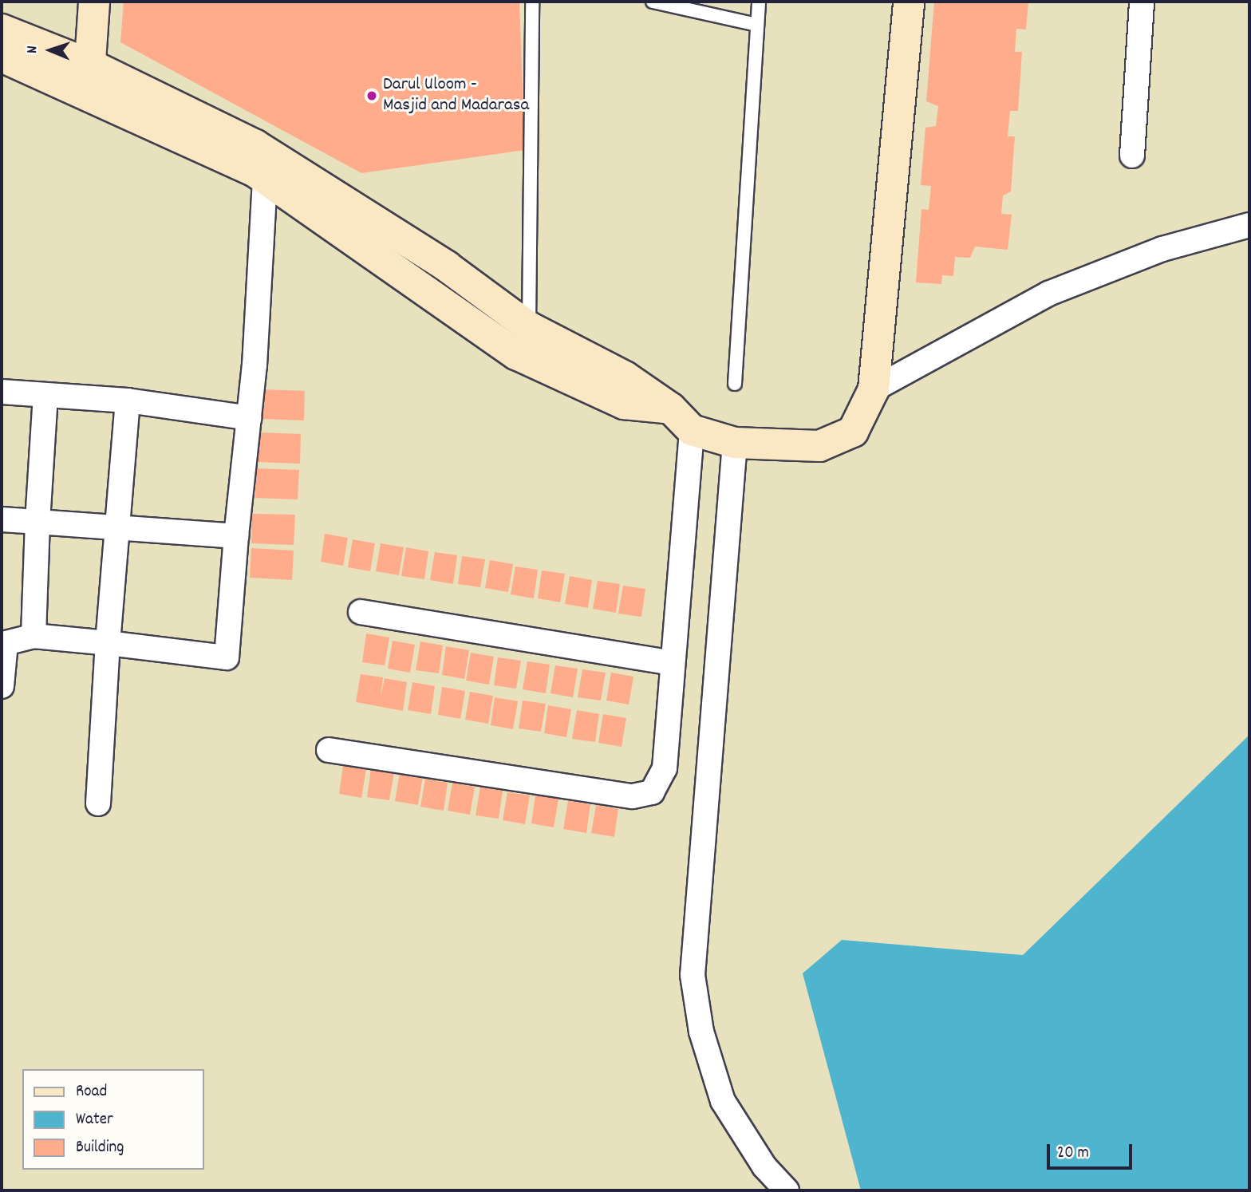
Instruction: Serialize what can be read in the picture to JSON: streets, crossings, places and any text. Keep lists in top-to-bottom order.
{
  "places": ["Darul Uloom - Masjid and Madarasa"],
  "legend": ["Road", "Water", "Building"],
  "scale_bar": "20 m",
  "north": "left"
}
